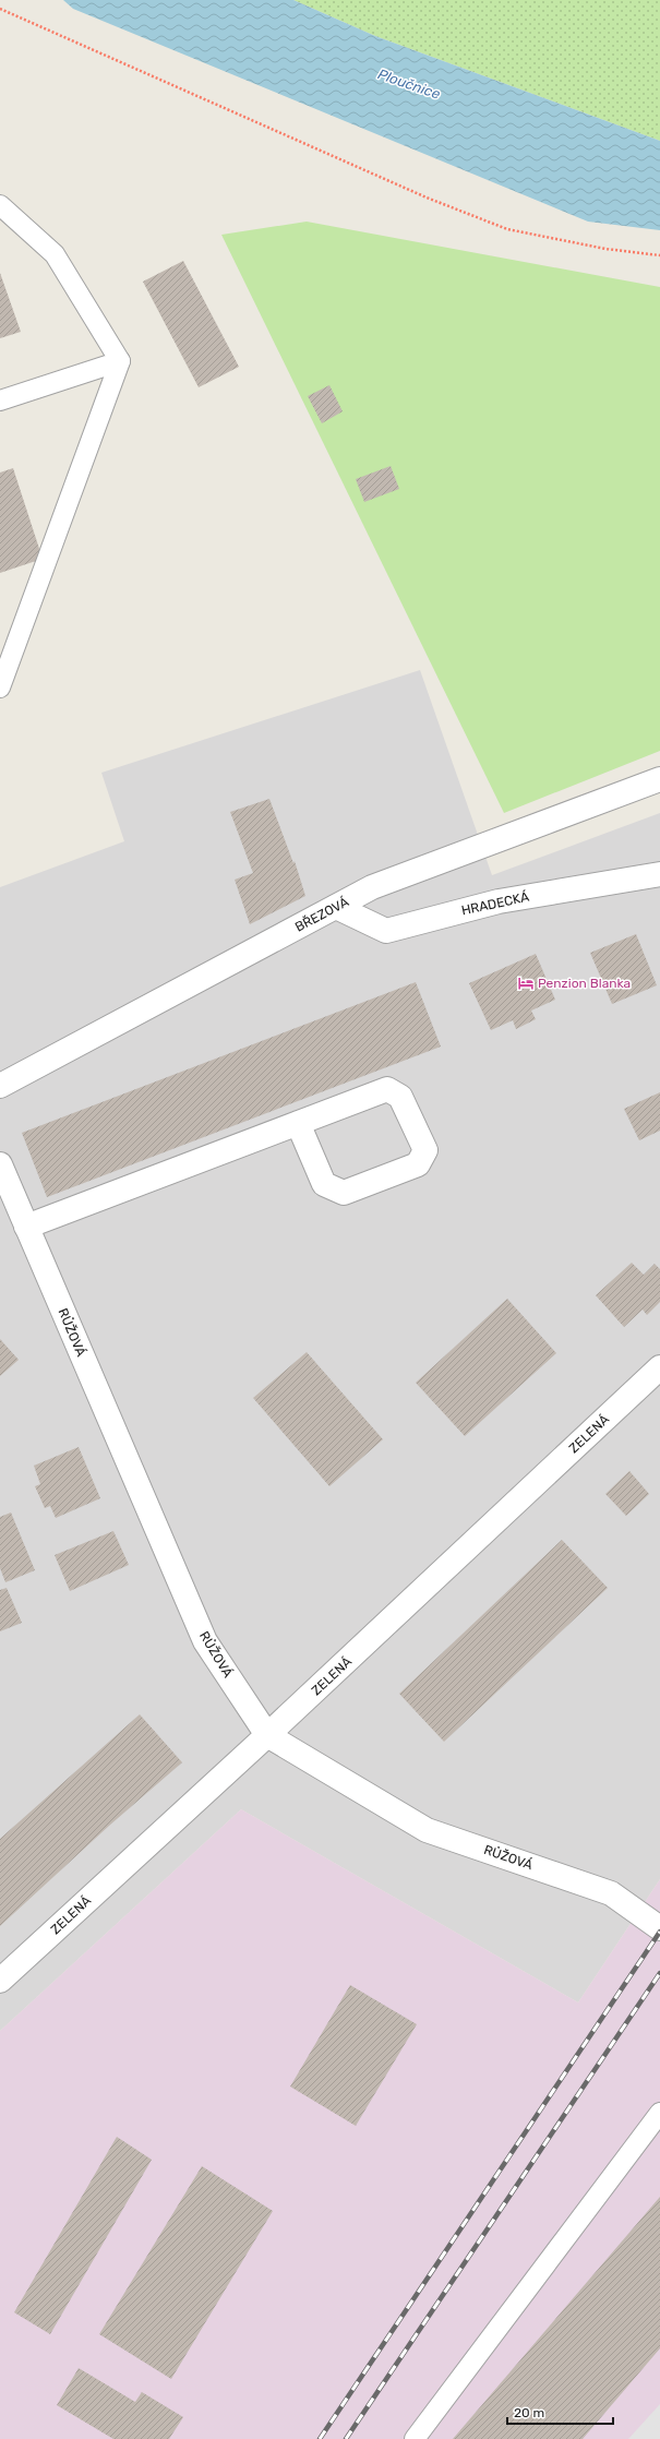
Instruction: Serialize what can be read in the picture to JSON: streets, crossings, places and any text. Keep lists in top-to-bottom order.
{
  "streets": {
    "street": [
      "HRADECKÁ",
      "BŘEZOVÁ",
      "RŮŽOVÁ",
      "ZELENÁ"
    ]
  },
  "crossings": [
    ["HRADECKÁ", "BŘEZOVÁ"],
    ["RŮŽOVÁ", "ZELENÁ"]
  ],
  "water": ["Ploučnice"],
  "places": {
    "hotel": ["Penzion Blanka"]
  },
  "scale_bar": "20 m"
}
